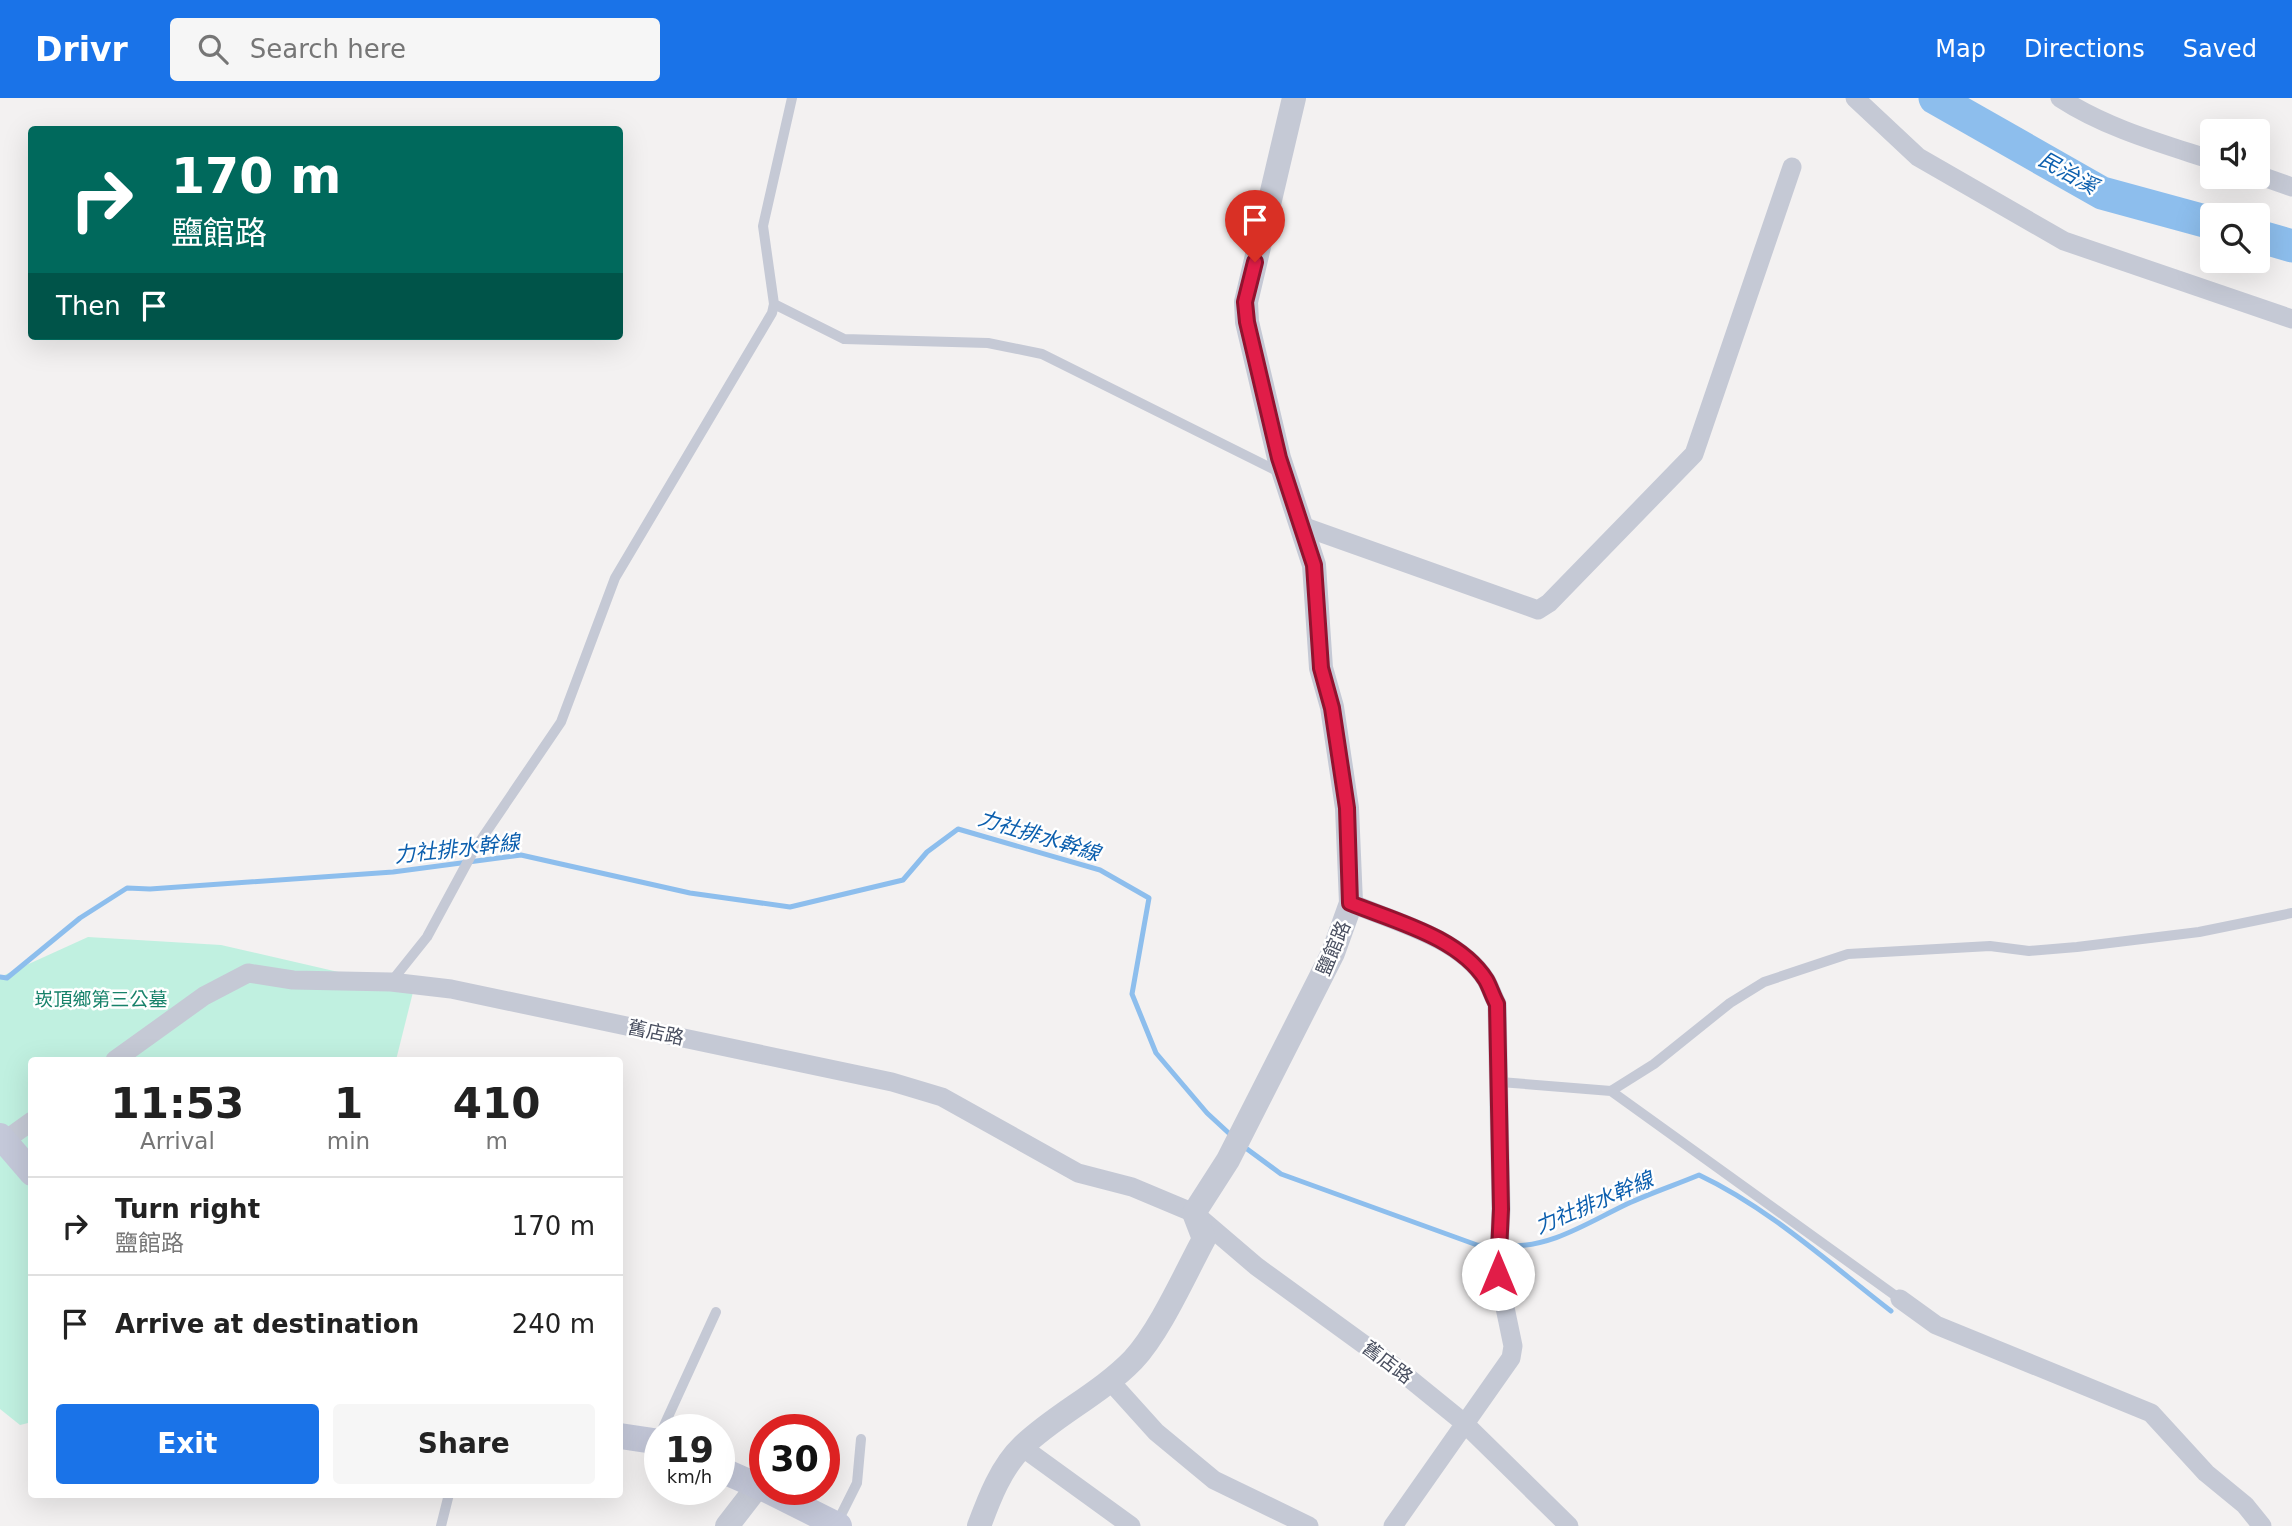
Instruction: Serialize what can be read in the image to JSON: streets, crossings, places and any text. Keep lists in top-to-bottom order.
{
  "streets": {
    "street": ["鹽館路", "舊店路"]
  },
  "crossings": [
    ["鹽館路", "舊店路"]
  ],
  "water": ["民治溪", "力社排水幹線"],
  "parks": ["崁頂鄉第三公墓"],
  "page": {
    "header": "Drivr",
    "search": "Search here",
    "nav": ["Map", "Directions", "Saved"],
    "turn": ["170 m", "鹽館路"],
    "then": "Then",
    "eta": [
      "11:53",
      "Arrival",
      "1",
      "min",
      "410",
      "m"
    ],
    "list": [
      {
        "name": "Turn right",
        "note": "鹽館路",
        "value": "170 m"
      },
      {
        "name": "Arrive at destination",
        "value": "240 m"
      }
    ],
    "buttons": ["Exit", "Share"],
    "speed": "19 km/h",
    "limit": "30"
  }
}
